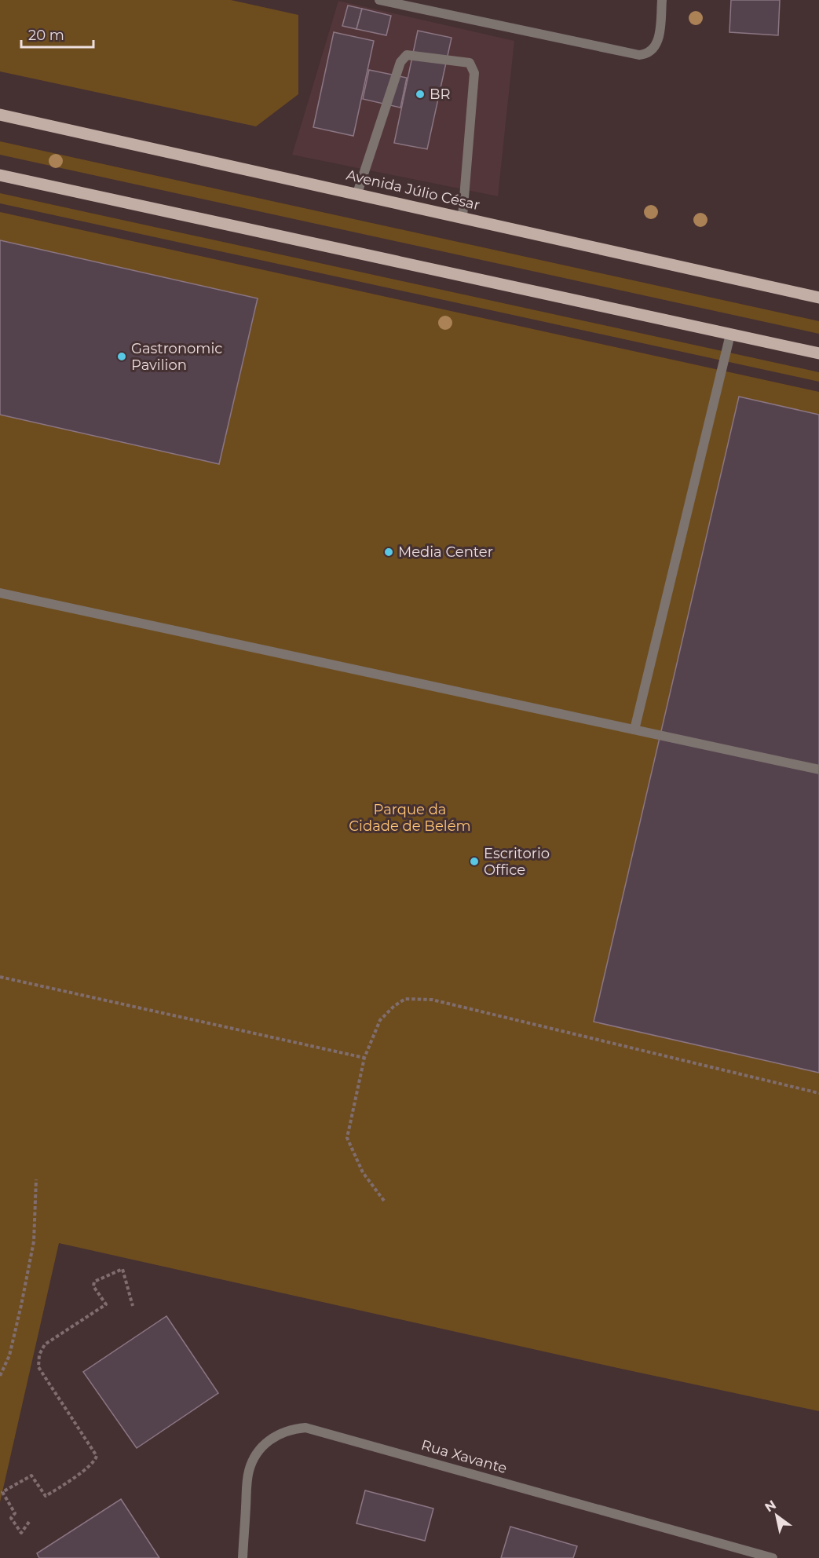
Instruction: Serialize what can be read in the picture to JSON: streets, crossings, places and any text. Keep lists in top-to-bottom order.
{
  "streets": {
    "main road": ["Avenida Júlio César"],
    "street": ["Rua Xavante"]
  },
  "parks": ["Parque da Cidade de Belém"],
  "places": [
    "BR",
    "Gastronomic Pavilion",
    "Media Center",
    "Escritorio Office"
  ],
  "scale_bar": "20 m",
  "north": "top left"
}
